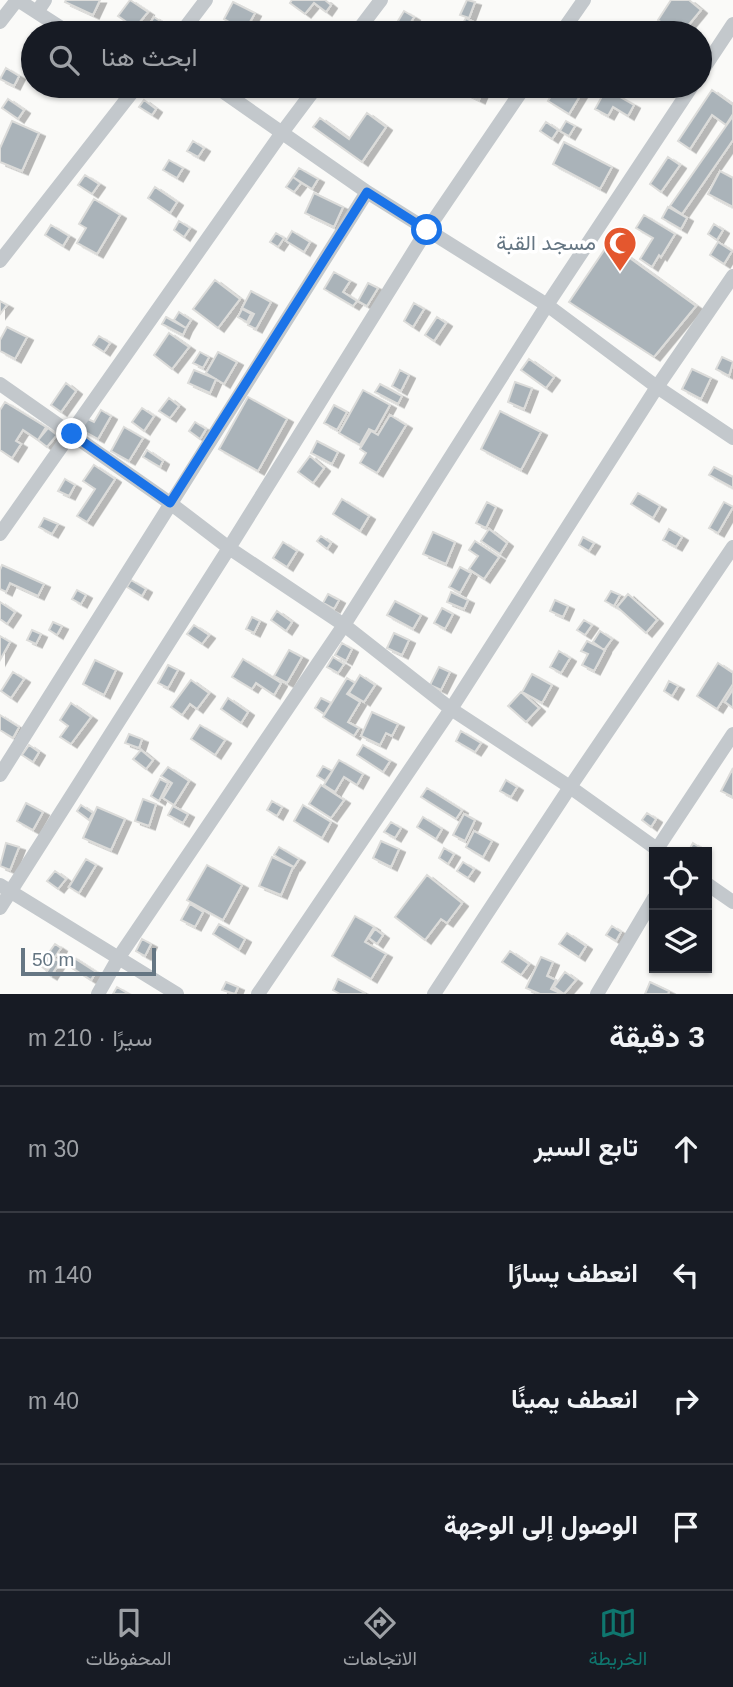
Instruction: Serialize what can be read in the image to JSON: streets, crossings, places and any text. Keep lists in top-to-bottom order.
{
  "places": {
    "mosque": ["مسجد القبة"]
  },
  "scale_bar": "50 m",
  "page": {
    "search": "ابحث هنا",
    "scale": "50 m",
    "heading": ["3 دقيقة", "سيرًا · 210 m"],
    "list": [
      ["تابع السير", "30 m"],
      ["انعطف يسارًا", "140 m"],
      ["انعطف يمينًا", "40 m"],
      "الوصول إلى الوجهة"
    ],
    "nav": ["الخريطة", "الاتجاهات", "المحفوظات"]
  }
}
